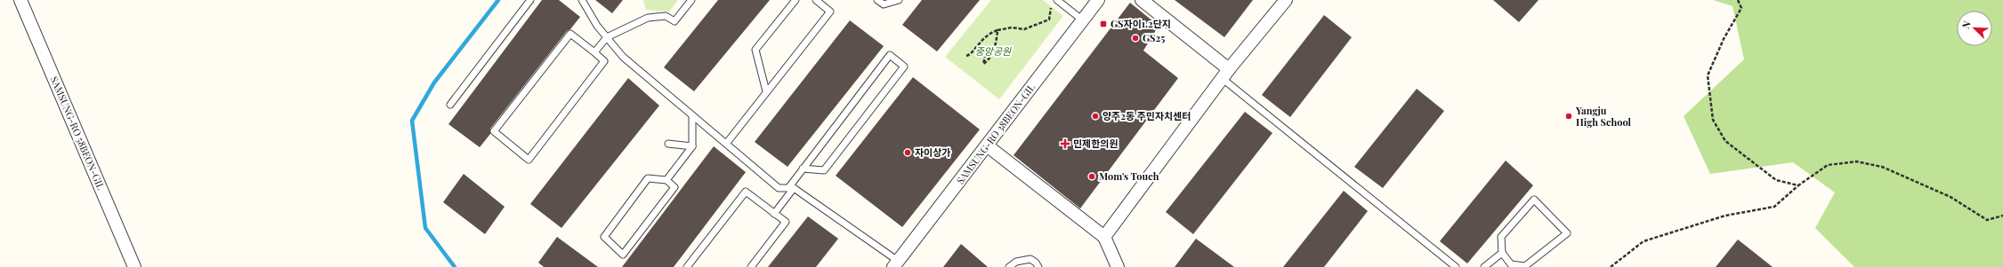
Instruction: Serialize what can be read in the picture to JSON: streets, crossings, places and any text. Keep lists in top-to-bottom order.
{
  "streets": {
    "street": ["SAMSUNG-RO 58BEON-GIL", "SAMSUNG-RO 38BEON-GIL"]
  },
  "parks": ["중앙공원"],
  "places": {
    "transit": ["GS자이1.2단지"],
    "other": [
      "GS25",
      "양주2동 주민자치센터",
      "Yangju High School",
      "자이상가",
      "Mom's Touch"
    ],
    "health": ["민제한의원"]
  },
  "north": "top left"
}
